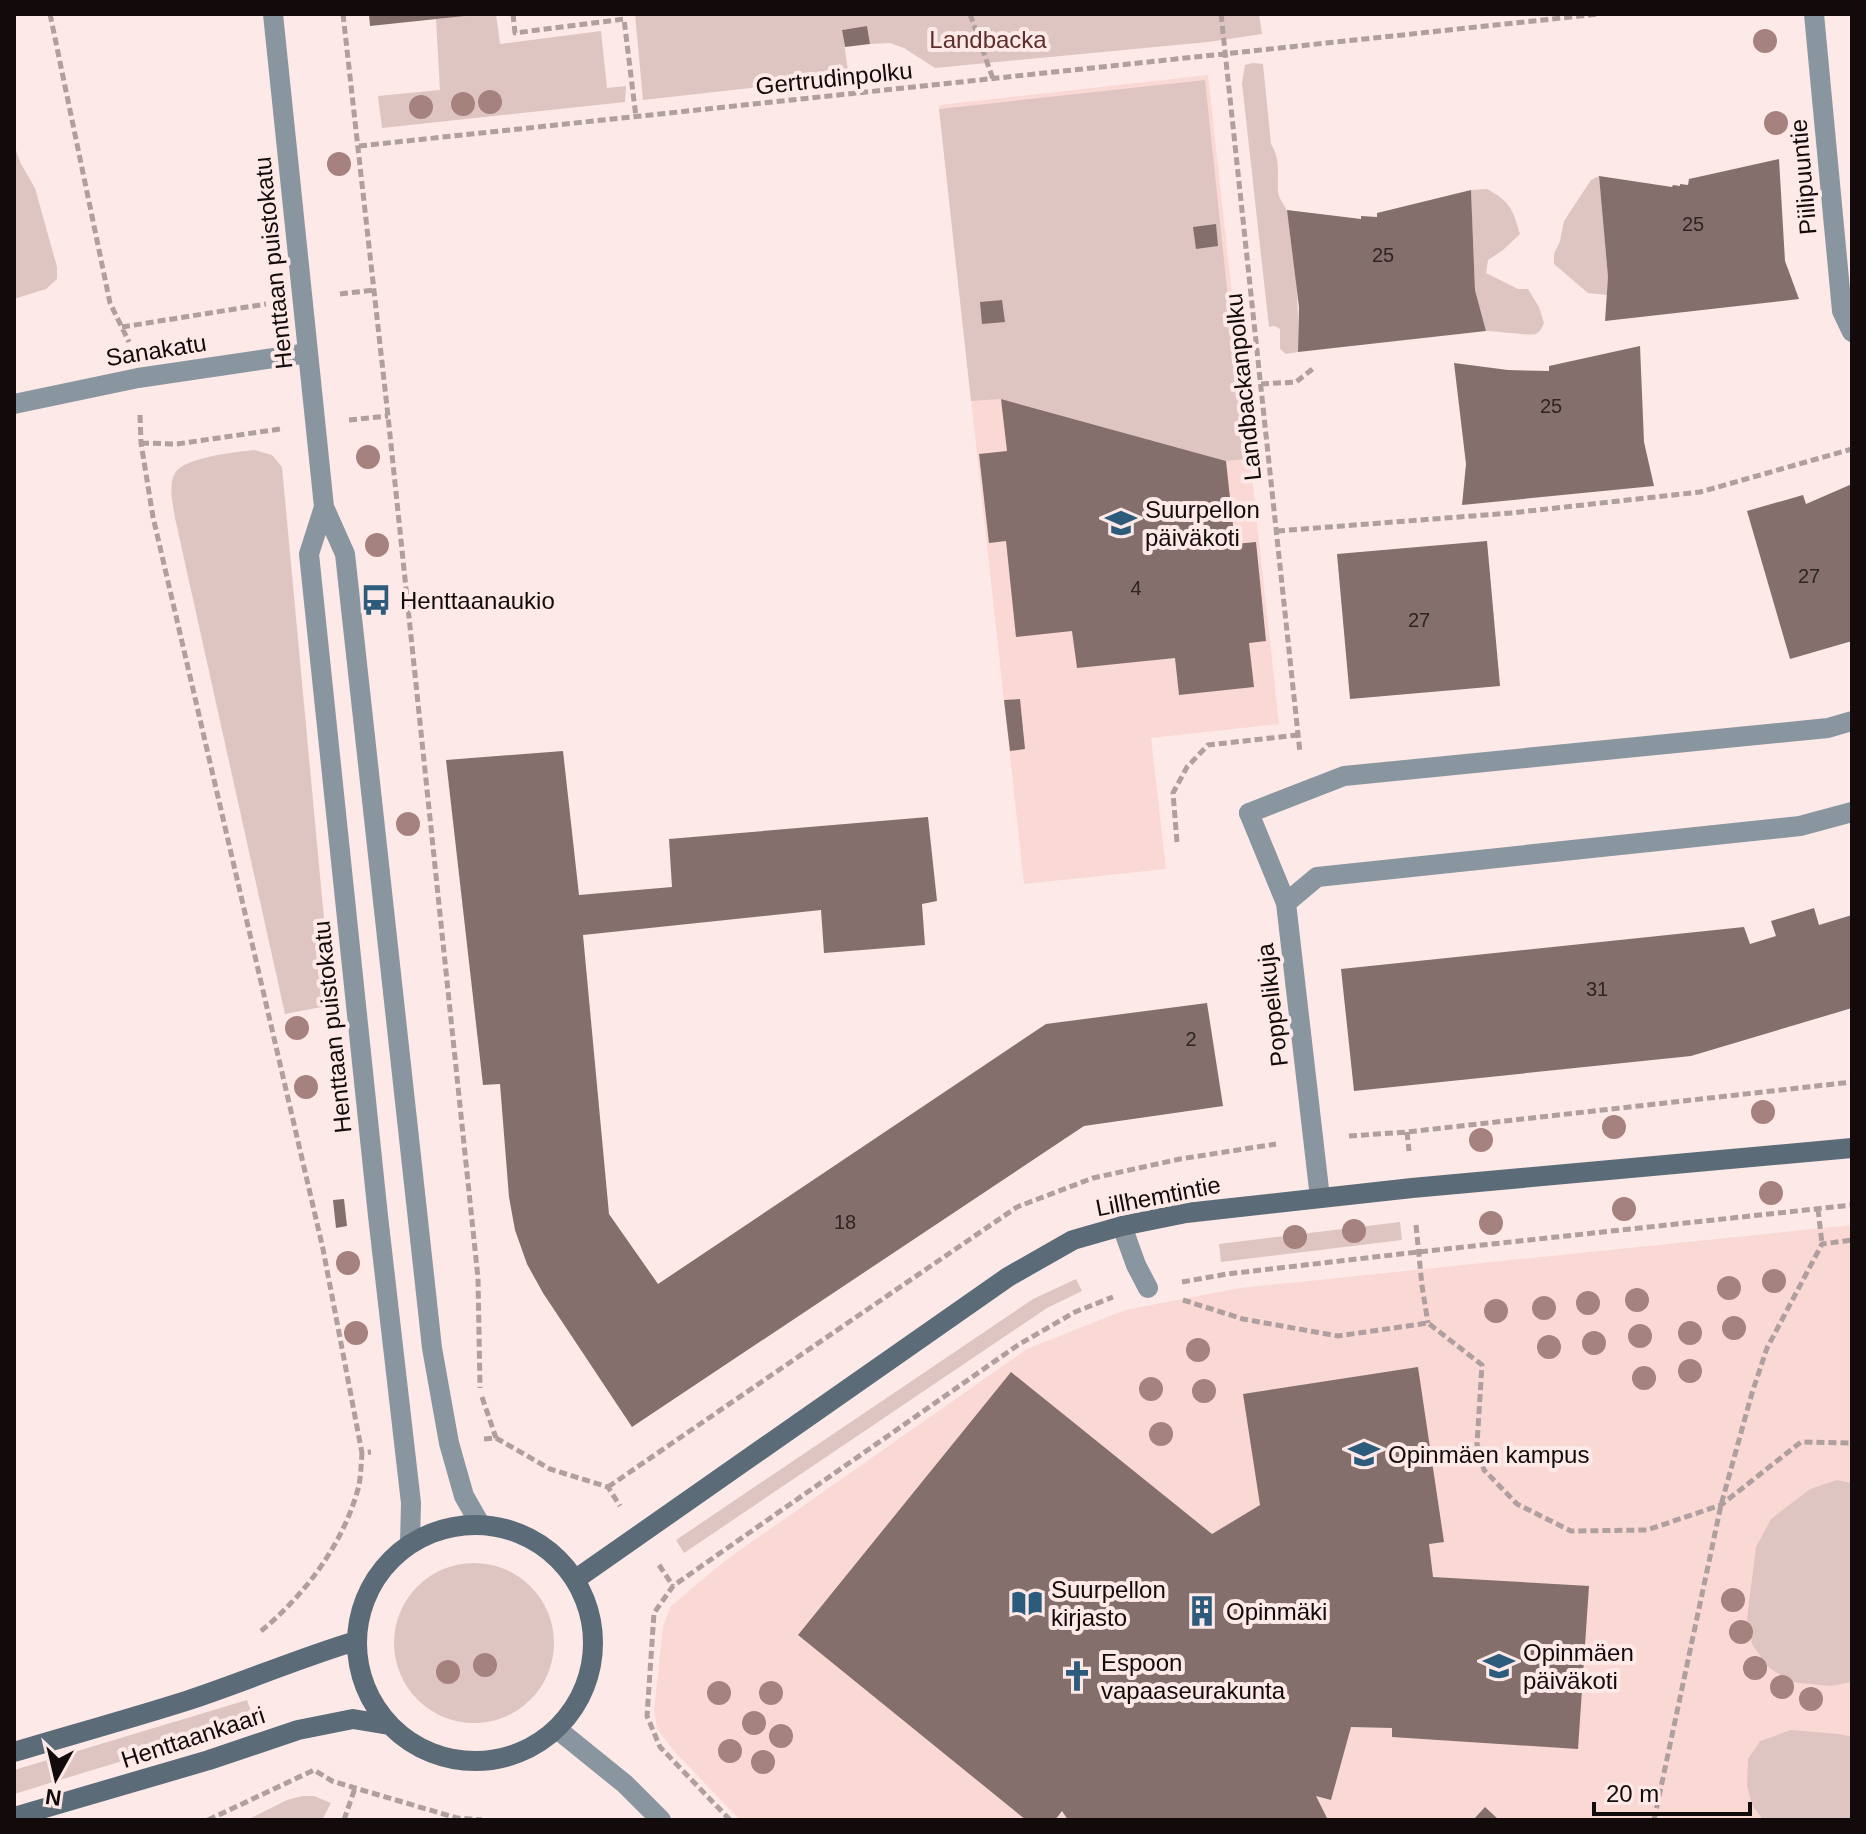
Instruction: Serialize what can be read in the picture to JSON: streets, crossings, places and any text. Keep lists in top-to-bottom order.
{
  "streets": {
    "main road": ["Lillhemtintie", "Henttaankaari"],
    "street": [
      "Piilipuuntie",
      "Henttaan puistokatu",
      "Sanakatu",
      "Poppelikuja"
    ],
    "path": ["Gertrudinpolku", "Landbackanpolku"]
  },
  "crossings": [
    ["Gertrudinpolku", "Landbackanpolku"],
    ["Henttaan puistokatu", "Sanakatu"],
    ["Henttaan puistokatu", "Lillhemtintie"],
    ["Henttaan puistokatu", "Henttaankaari"],
    ["Poppelikuja", "Lillhemtintie"],
    ["Lillhemtintie", "Henttaankaari"]
  ],
  "parks": ["Landbacka"],
  "places": {
    "school or university": ["Suurpellon päiväkoti", "Opinmäen kampus", "Opinmäen päiväkoti"],
    "bus stop": ["Henttaanaukio"],
    "library": ["Suurpellon kirjasto"],
    "building": ["Opinmäki"],
    "church": ["Espoon vapaaseurakunta"]
  },
  "house_numbers": [
    "25",
    "25",
    "25",
    "27",
    "4",
    "27",
    "31",
    "2",
    "18"
  ],
  "scale_bar": "20 m",
  "north": "bottom"
}
